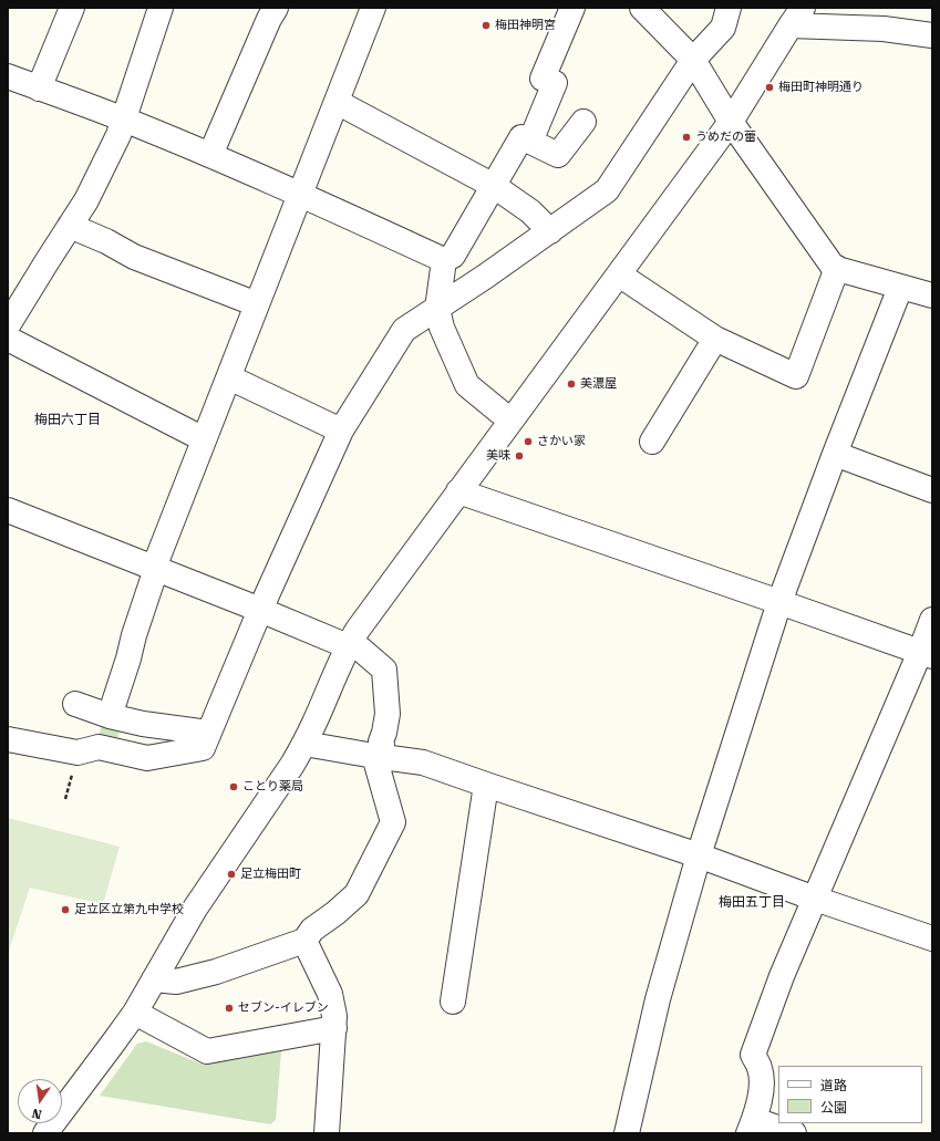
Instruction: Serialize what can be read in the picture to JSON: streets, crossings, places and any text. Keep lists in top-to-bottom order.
{
  "districts": ["梅田六丁目", "梅田五丁目"],
  "places": [
    "梅田神明宮",
    "梅田町神明通り",
    "うめだの蕾",
    "美濃屋",
    "さかい家",
    "美味",
    "ことり薬局",
    "足立梅田町",
    "足立区立第九中学校",
    "セブン-イレブン"
  ],
  "legend": ["道路", "公園"],
  "north": "bottom"
}
